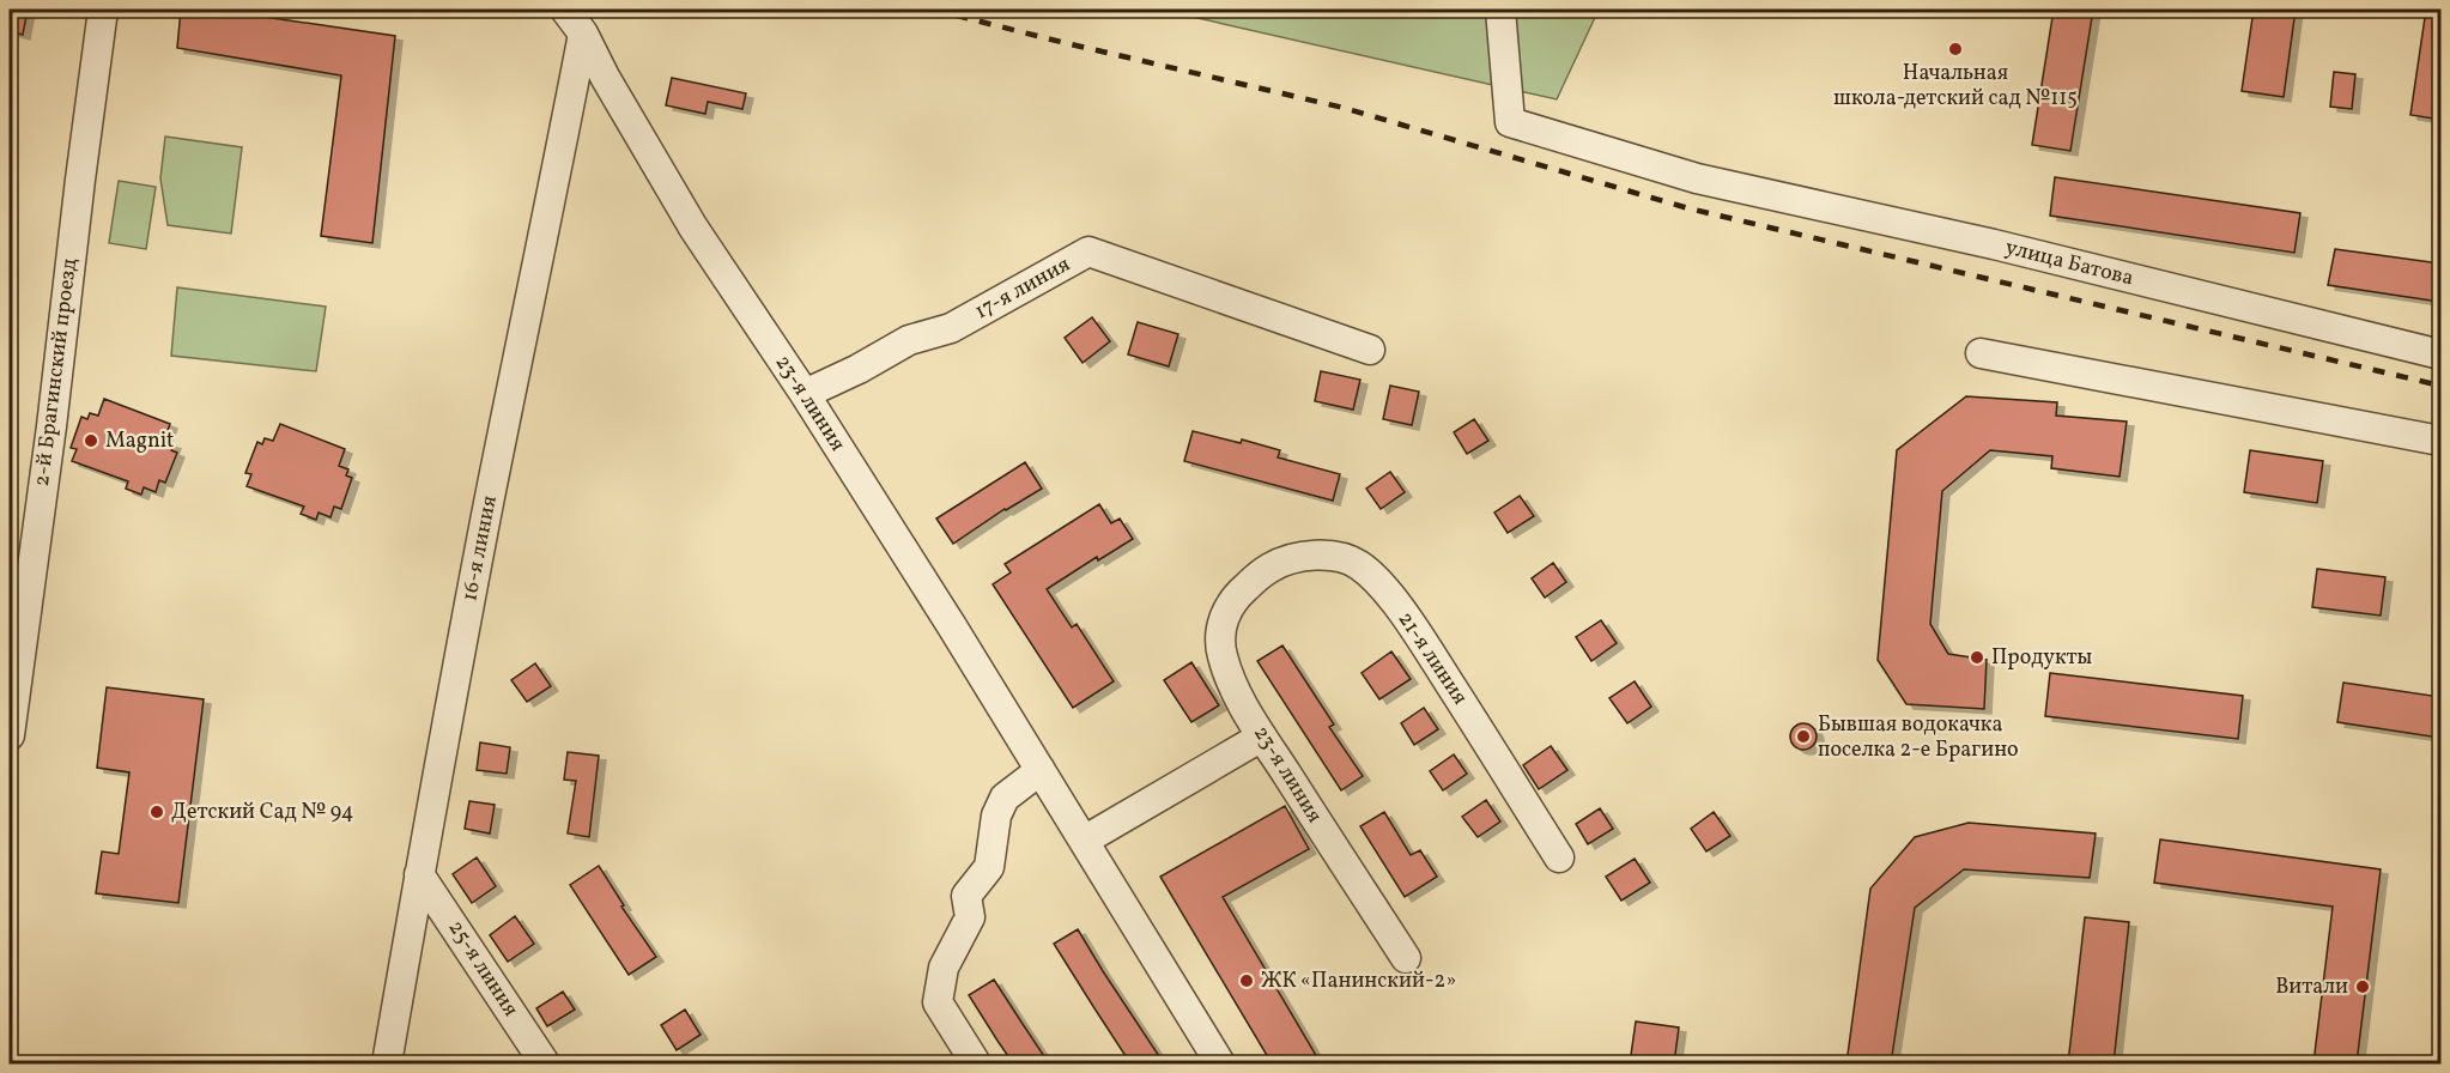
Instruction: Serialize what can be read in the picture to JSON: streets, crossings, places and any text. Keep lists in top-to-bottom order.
{
  "streets": {
    "street": [
      "улица Батова",
      "17-я линия",
      "2-й Брагинский проезд",
      "23-я линия",
      "16-я линия",
      "21-я линия",
      "25-я линия"
    ]
  },
  "crossings": [
    ["17-я линия", "23-я линия"],
    ["23-я линия", "16-я линия"],
    ["23-я линия", "21-я линия"],
    ["16-я линия", "25-я линия"]
  ],
  "places": [
    "Начальная школа-детский сад №115",
    "Magnit",
    "Продукты",
    "Бывшая водокачка поселка 2-е Брагино",
    "Детский Сад № 94",
    "ЖК «Панинский-2»",
    "Витали"
  ]
}
